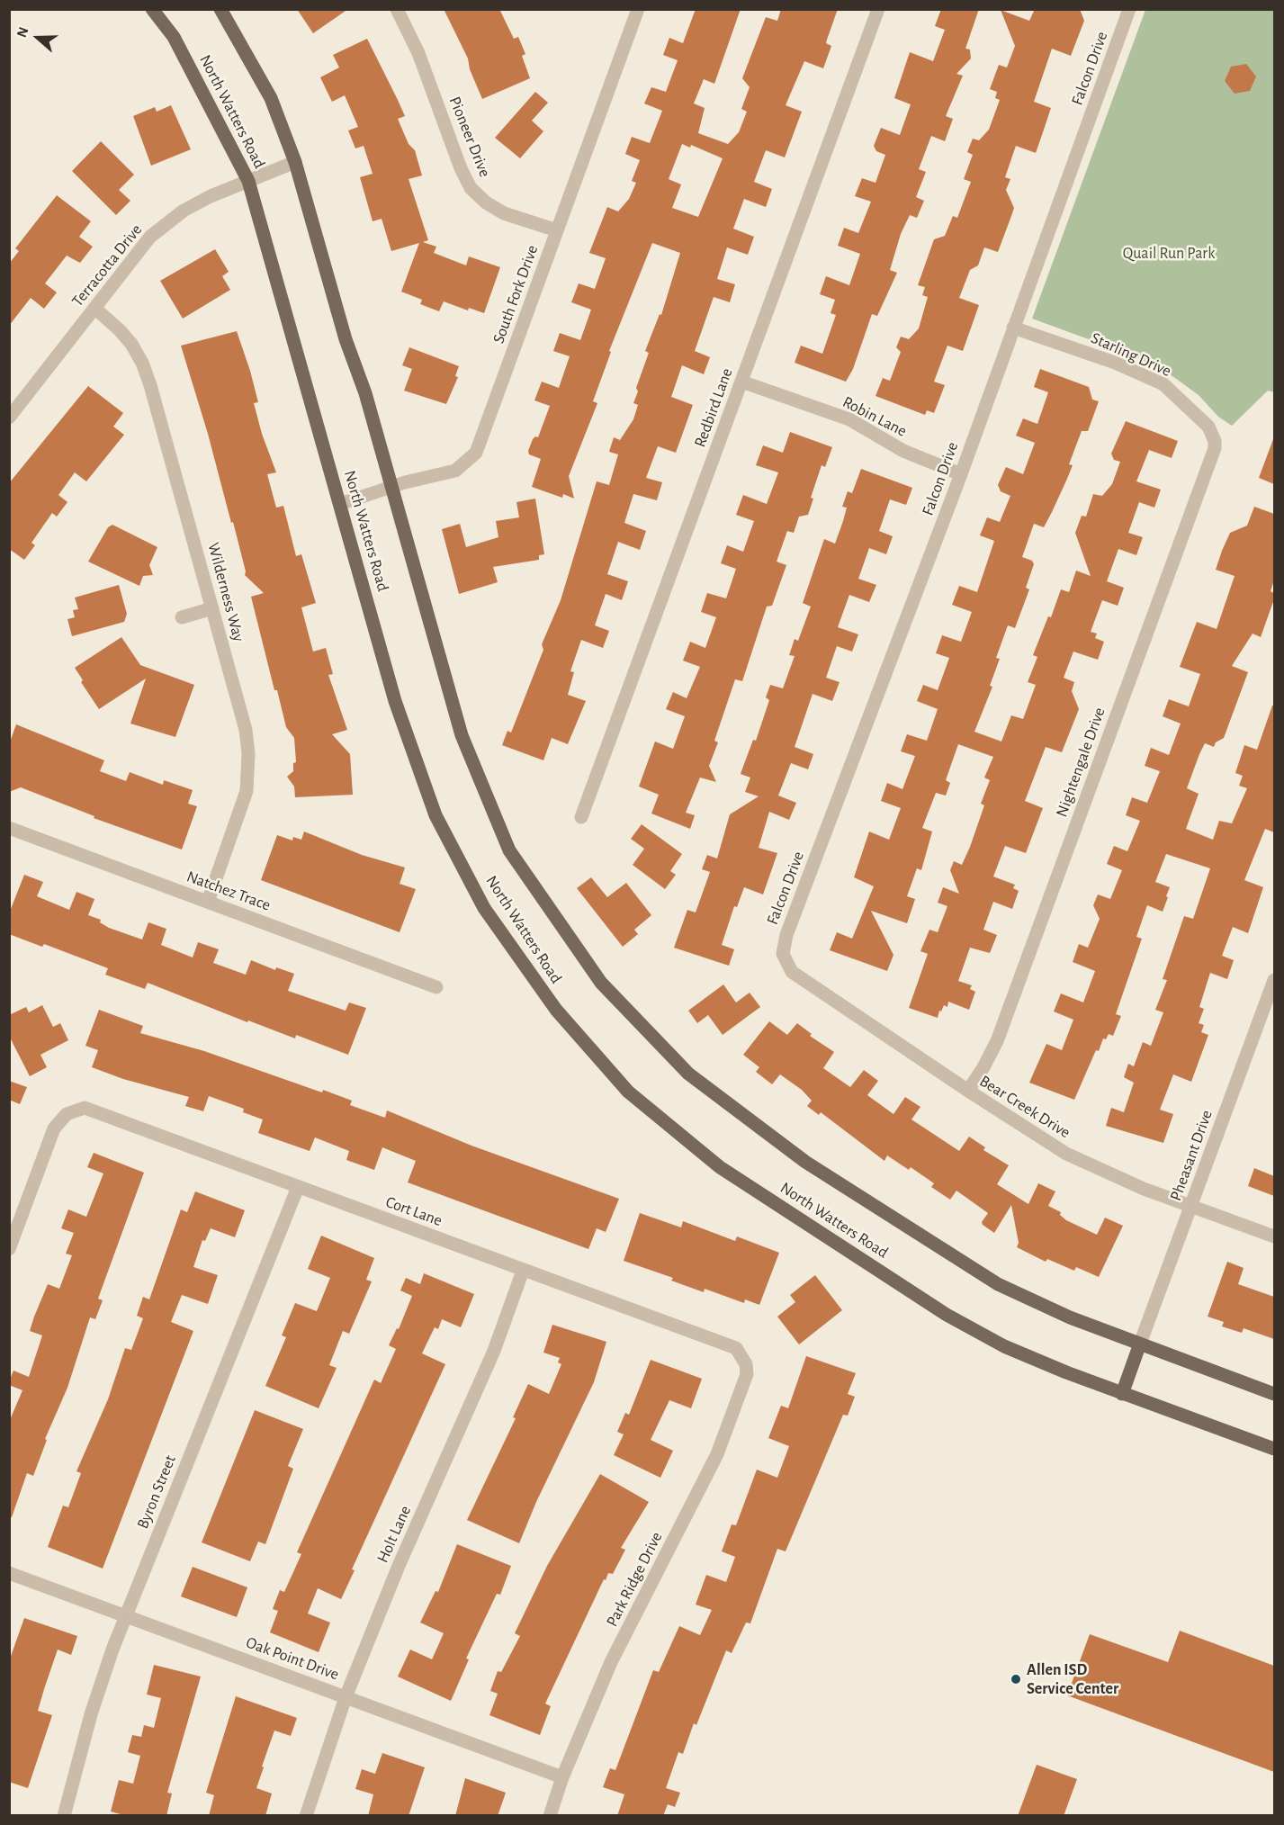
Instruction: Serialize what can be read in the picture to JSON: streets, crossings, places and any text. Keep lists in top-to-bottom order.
{
  "streets": {
    "main road": ["North Watters Road"],
    "street": [
      "Falcon Drive",
      "Pioneer Drive",
      "Terracotta Drive",
      "South Fork Drive",
      "Starling Drive",
      "Redbird Lane",
      "Robin Lane",
      "Wilderness Way",
      "Nightengale Drive",
      "Natchez Trace",
      "Bear Creek Drive",
      "Pheasant Drive",
      "Cort Lane",
      "Byron Street",
      "Holt Lane",
      "Park Ridge Drive",
      "Oak Point Drive"
    ]
  },
  "crossings": [
    ["Falcon Drive", "Starling Drive"],
    ["Falcon Drive", "Robin Lane"],
    ["Falcon Drive", "Bear Creek Drive"],
    ["North Watters Road", "Terracotta Drive"],
    ["North Watters Road", "South Fork Drive"],
    ["North Watters Road", "Pheasant Drive"],
    ["Pioneer Drive", "South Fork Drive"],
    ["Terracotta Drive", "Wilderness Way"],
    ["Starling Drive", "Nightengale Drive"],
    ["Redbird Lane", "Robin Lane"],
    ["Wilderness Way", "Natchez Trace"],
    ["Nightengale Drive", "Bear Creek Drive"],
    ["Bear Creek Drive", "Pheasant Drive"],
    ["Cort Lane", "Byron Street"],
    ["Cort Lane", "Holt Lane"],
    ["Cort Lane", "Park Ridge Drive"],
    ["Byron Street", "Oak Point Drive"],
    ["Holt Lane", "Oak Point Drive"],
    ["Park Ridge Drive", "Oak Point Drive"]
  ],
  "parks": ["Quail Run Park"],
  "places": ["Allen ISD Service Center"],
  "north": "left"
}
